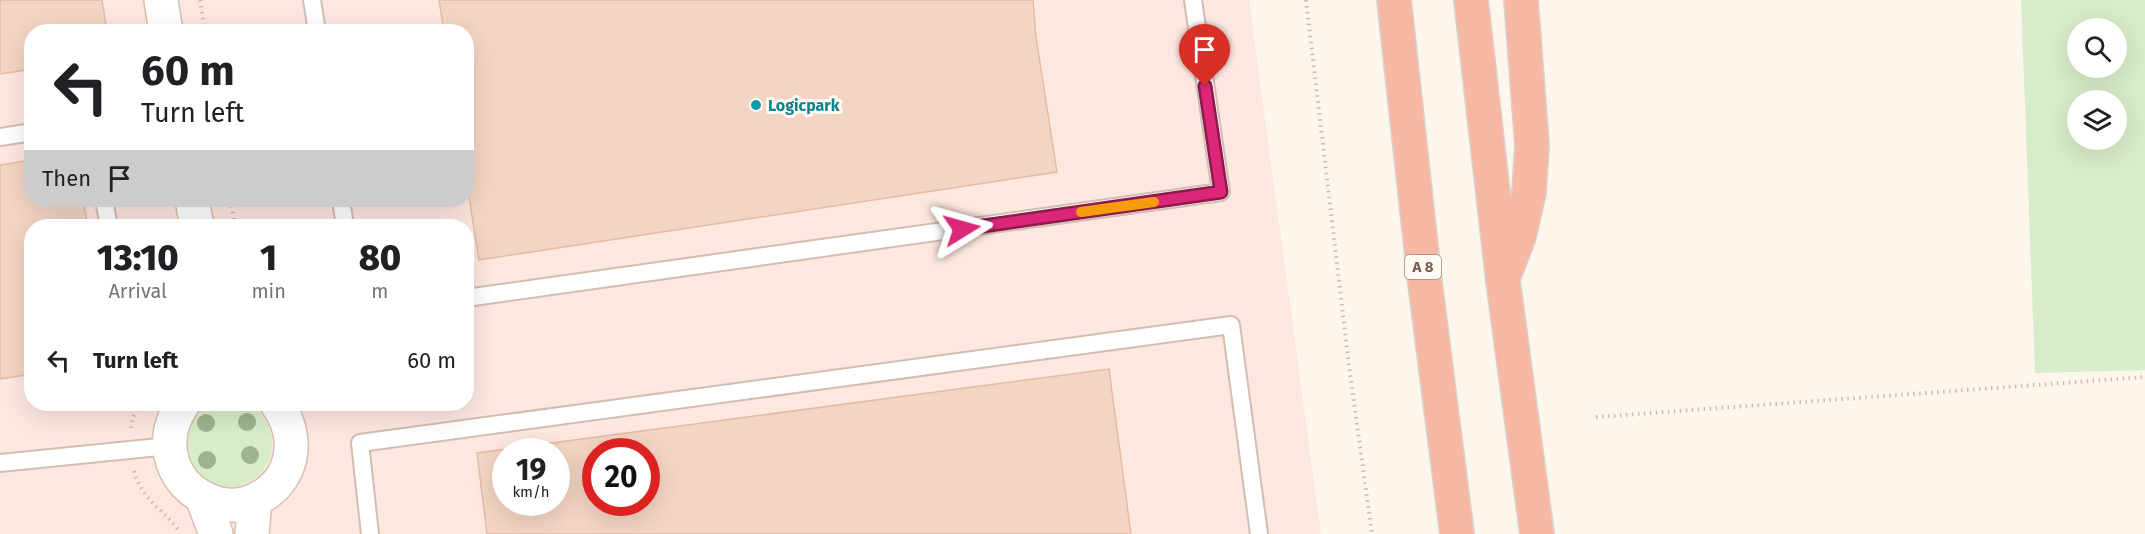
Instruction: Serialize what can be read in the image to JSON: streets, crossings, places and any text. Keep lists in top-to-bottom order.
{
  "streets": {
    "highway": ["A 8"]
  },
  "places": ["Logicpark"],
  "page": {
    "turn": ["60 m", "Turn left"],
    "then": "Then",
    "eta": [
      "13:10",
      "Arrival",
      "1",
      "min",
      "80",
      "m"
    ],
    "list": [
      {
        "name": "Turn left",
        "value": "60 m"
      }
    ],
    "speed": "19 km/h",
    "limit": "20"
  }
}
